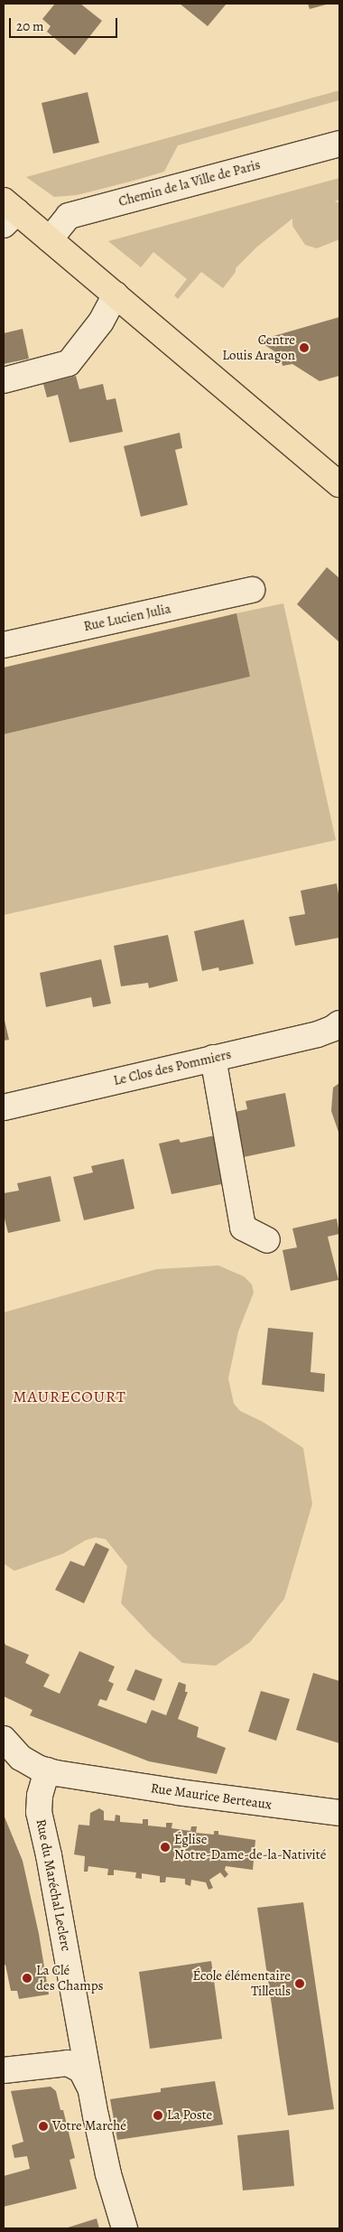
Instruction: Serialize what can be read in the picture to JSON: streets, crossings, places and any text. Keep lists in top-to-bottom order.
{
  "streets": {
    "street": [
      "Chemin de la Ville de Paris",
      "Rue Lucien Julia",
      "Le Clos des Pommiers",
      "Rue Maurice Berteaux",
      "Rue du Maréchal Leclerc"
    ]
  },
  "crossings": [
    ["Rue Maurice Berteaux", "Rue du Maréchal Leclerc"]
  ],
  "districts": ["MAURECOURT"],
  "places": [
    "Centre Louis Aragon",
    "Église Notre-Dame-de-la-Nativité",
    "La Clé des Champs",
    "École élémentaire Tilleuls",
    "La Poste",
    "Votre Marché"
  ],
  "scale_bar": "20 m"
}
